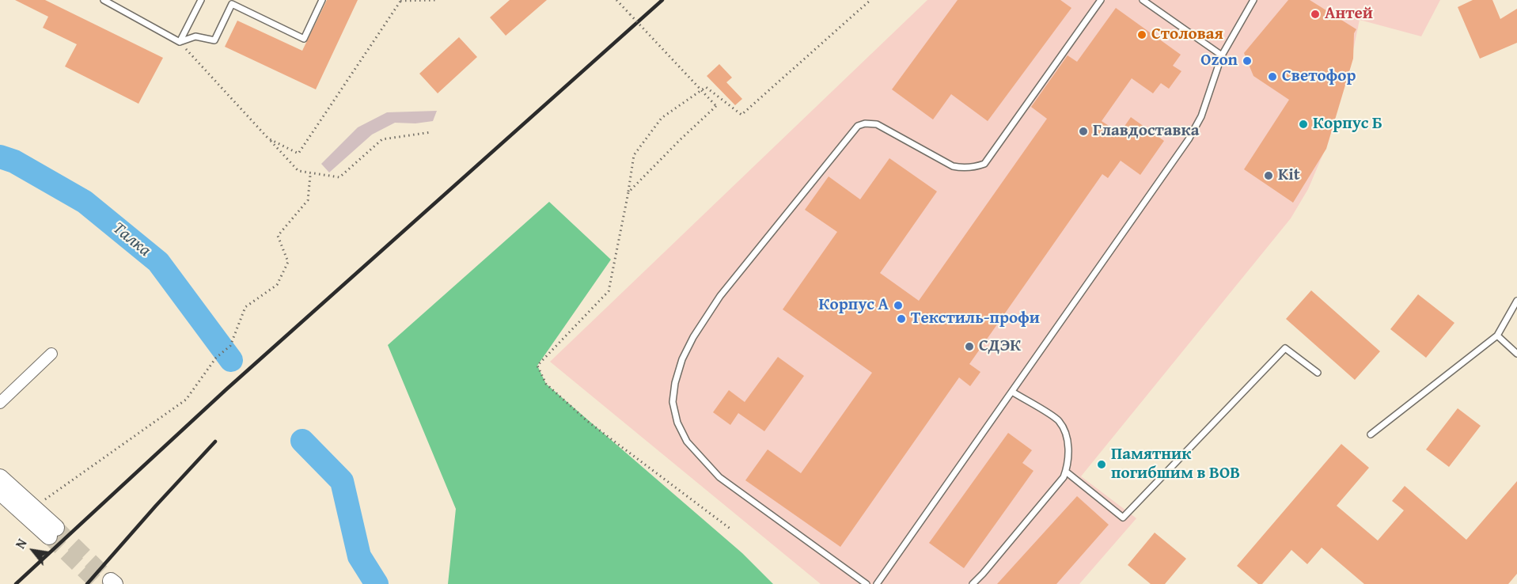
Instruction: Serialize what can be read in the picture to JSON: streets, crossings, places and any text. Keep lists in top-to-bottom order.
{
  "water": ["Талка"],
  "places": [
    "Антей",
    "Столовая",
    "Ozon",
    "Светофор",
    "Корпус Б",
    "Главдоставка",
    "Kit",
    "Корпус А",
    "Текстиль-профи",
    "СДЭК",
    "Памятник погибшим в ВОВ"
  ],
  "north": "top left"
}
